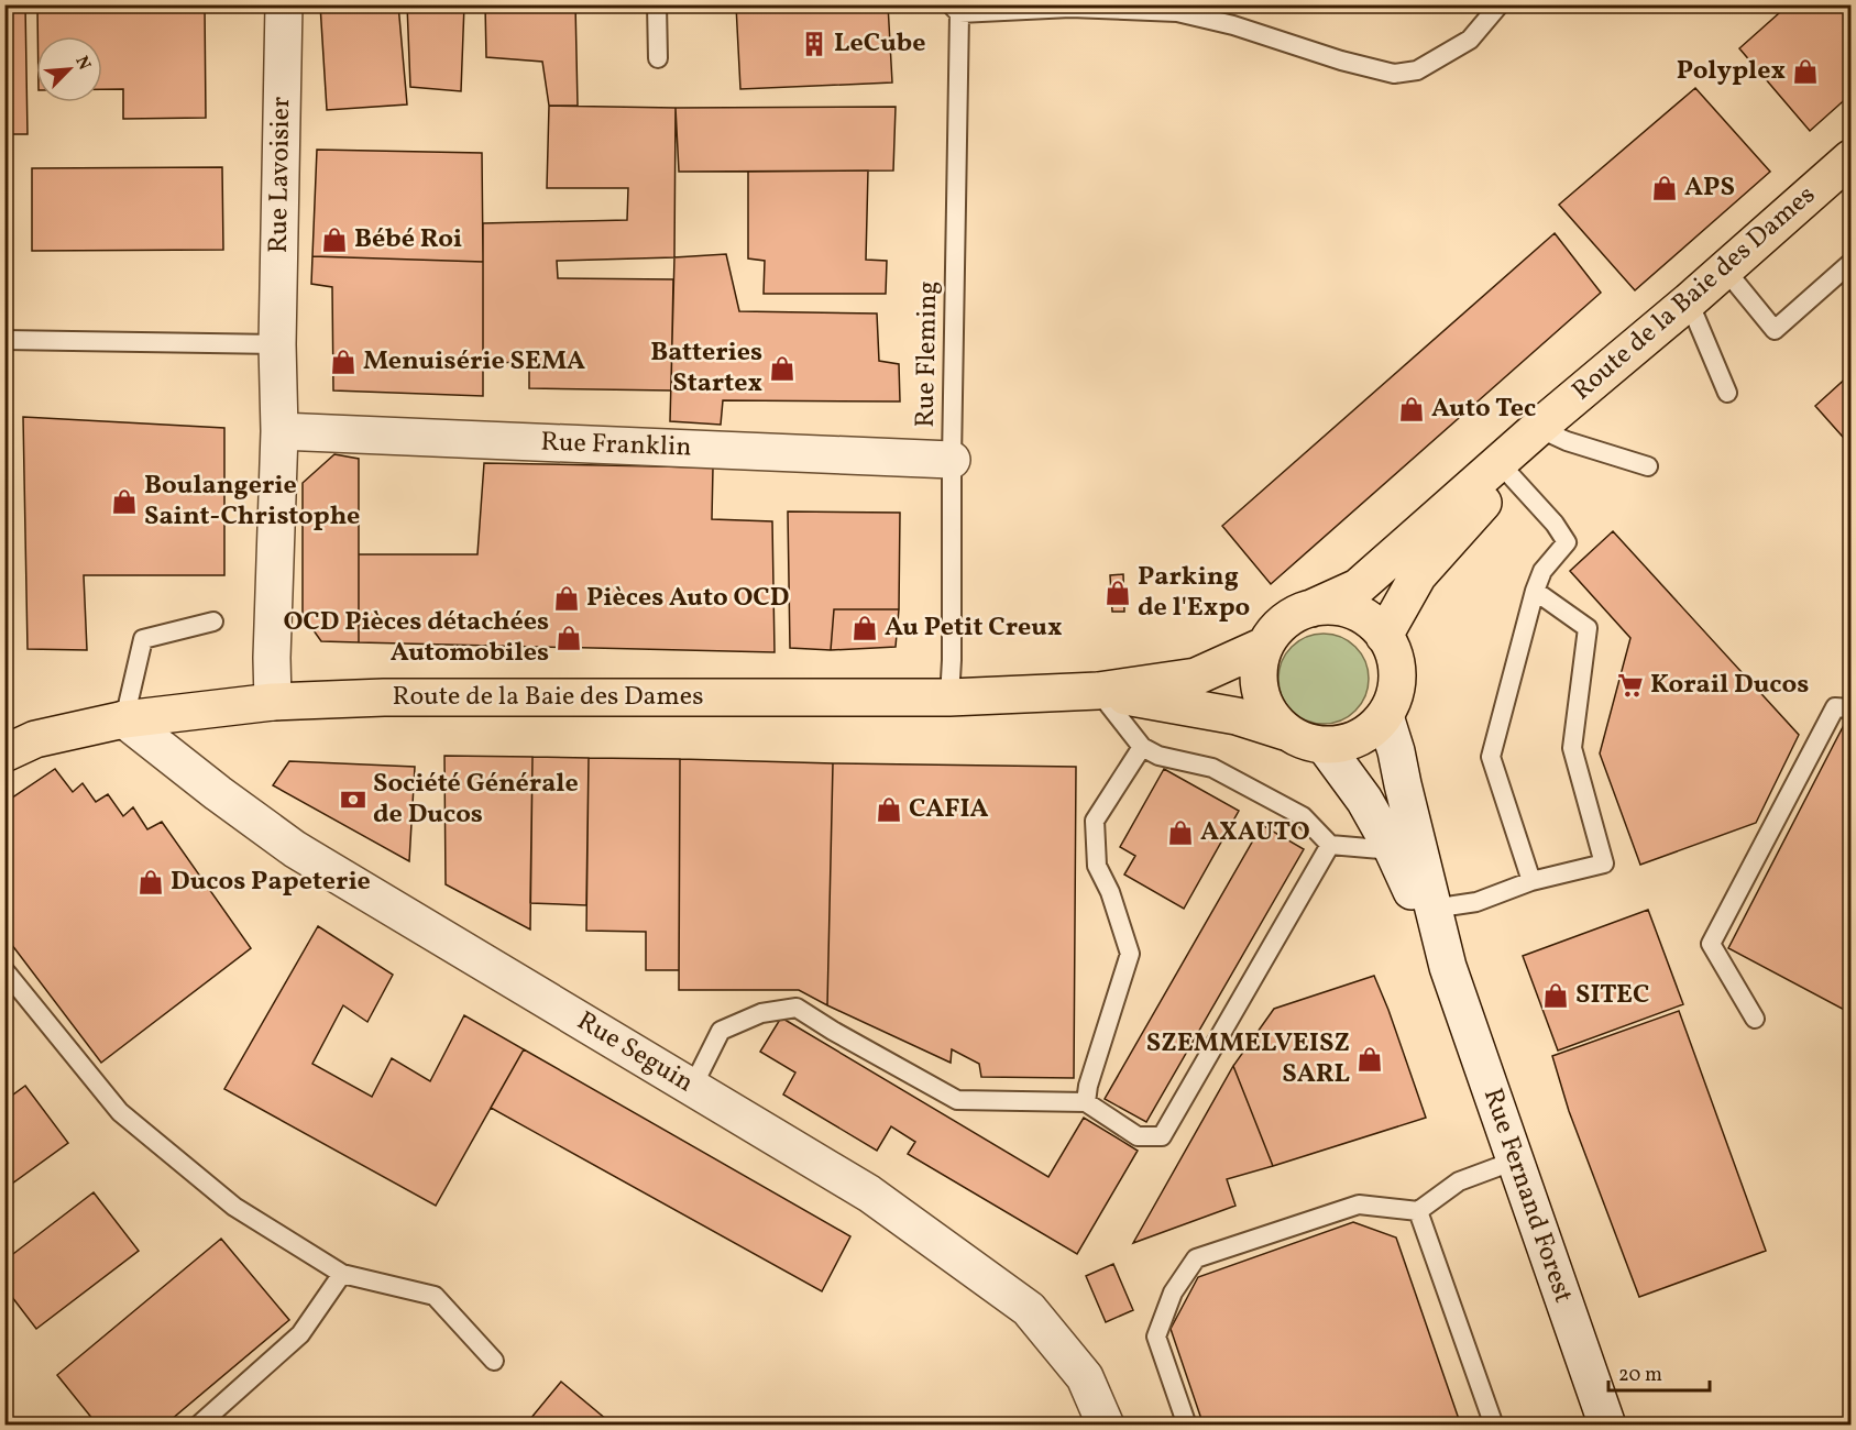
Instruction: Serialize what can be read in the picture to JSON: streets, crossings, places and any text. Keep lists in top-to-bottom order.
{
  "streets": {
    "main road": ["Route de la Baie des Dames"],
    "street": [
      "Rue Lavoisier",
      "Rue Franklin",
      "Rue Seguin",
      "Rue Fernand Forest"
    ],
    "lane": ["Rue Fleming"]
  },
  "crossings": [
    ["Rue Lavoisier", "Route de la Baie des Dames"],
    ["Rue Lavoisier", "Rue Franklin"],
    ["Route de la Baie des Dames", "Rue Fleming"],
    ["Route de la Baie des Dames", "Rue Seguin"],
    ["Route de la Baie des Dames", "Rue Fernand Forest"],
    ["Rue Fleming", "Rue Franklin"]
  ],
  "places": {
    "building": ["LeCube"],
    "shop": [
      "Polyplex",
      "APS",
      "Bébé Roi",
      "Menuisérie SEMA",
      "Batteries Startex",
      "Auto Tec",
      "Boulangerie Saint-Christophe",
      "Parking de l'Expo",
      "Pièces Auto OCD",
      "Au Petit Creux",
      "OCD Pièces détachées Automobiles",
      "CAFIA",
      "AXAUTO",
      "Ducos Papeterie",
      "SITEC",
      "SZEMMELVEISZ SARL"
    ],
    "supermarket": ["Korail Ducos"],
    "bank": ["Société Générale de Ducos"]
  },
  "scale_bar": "20 m",
  "north": "top right"
}
